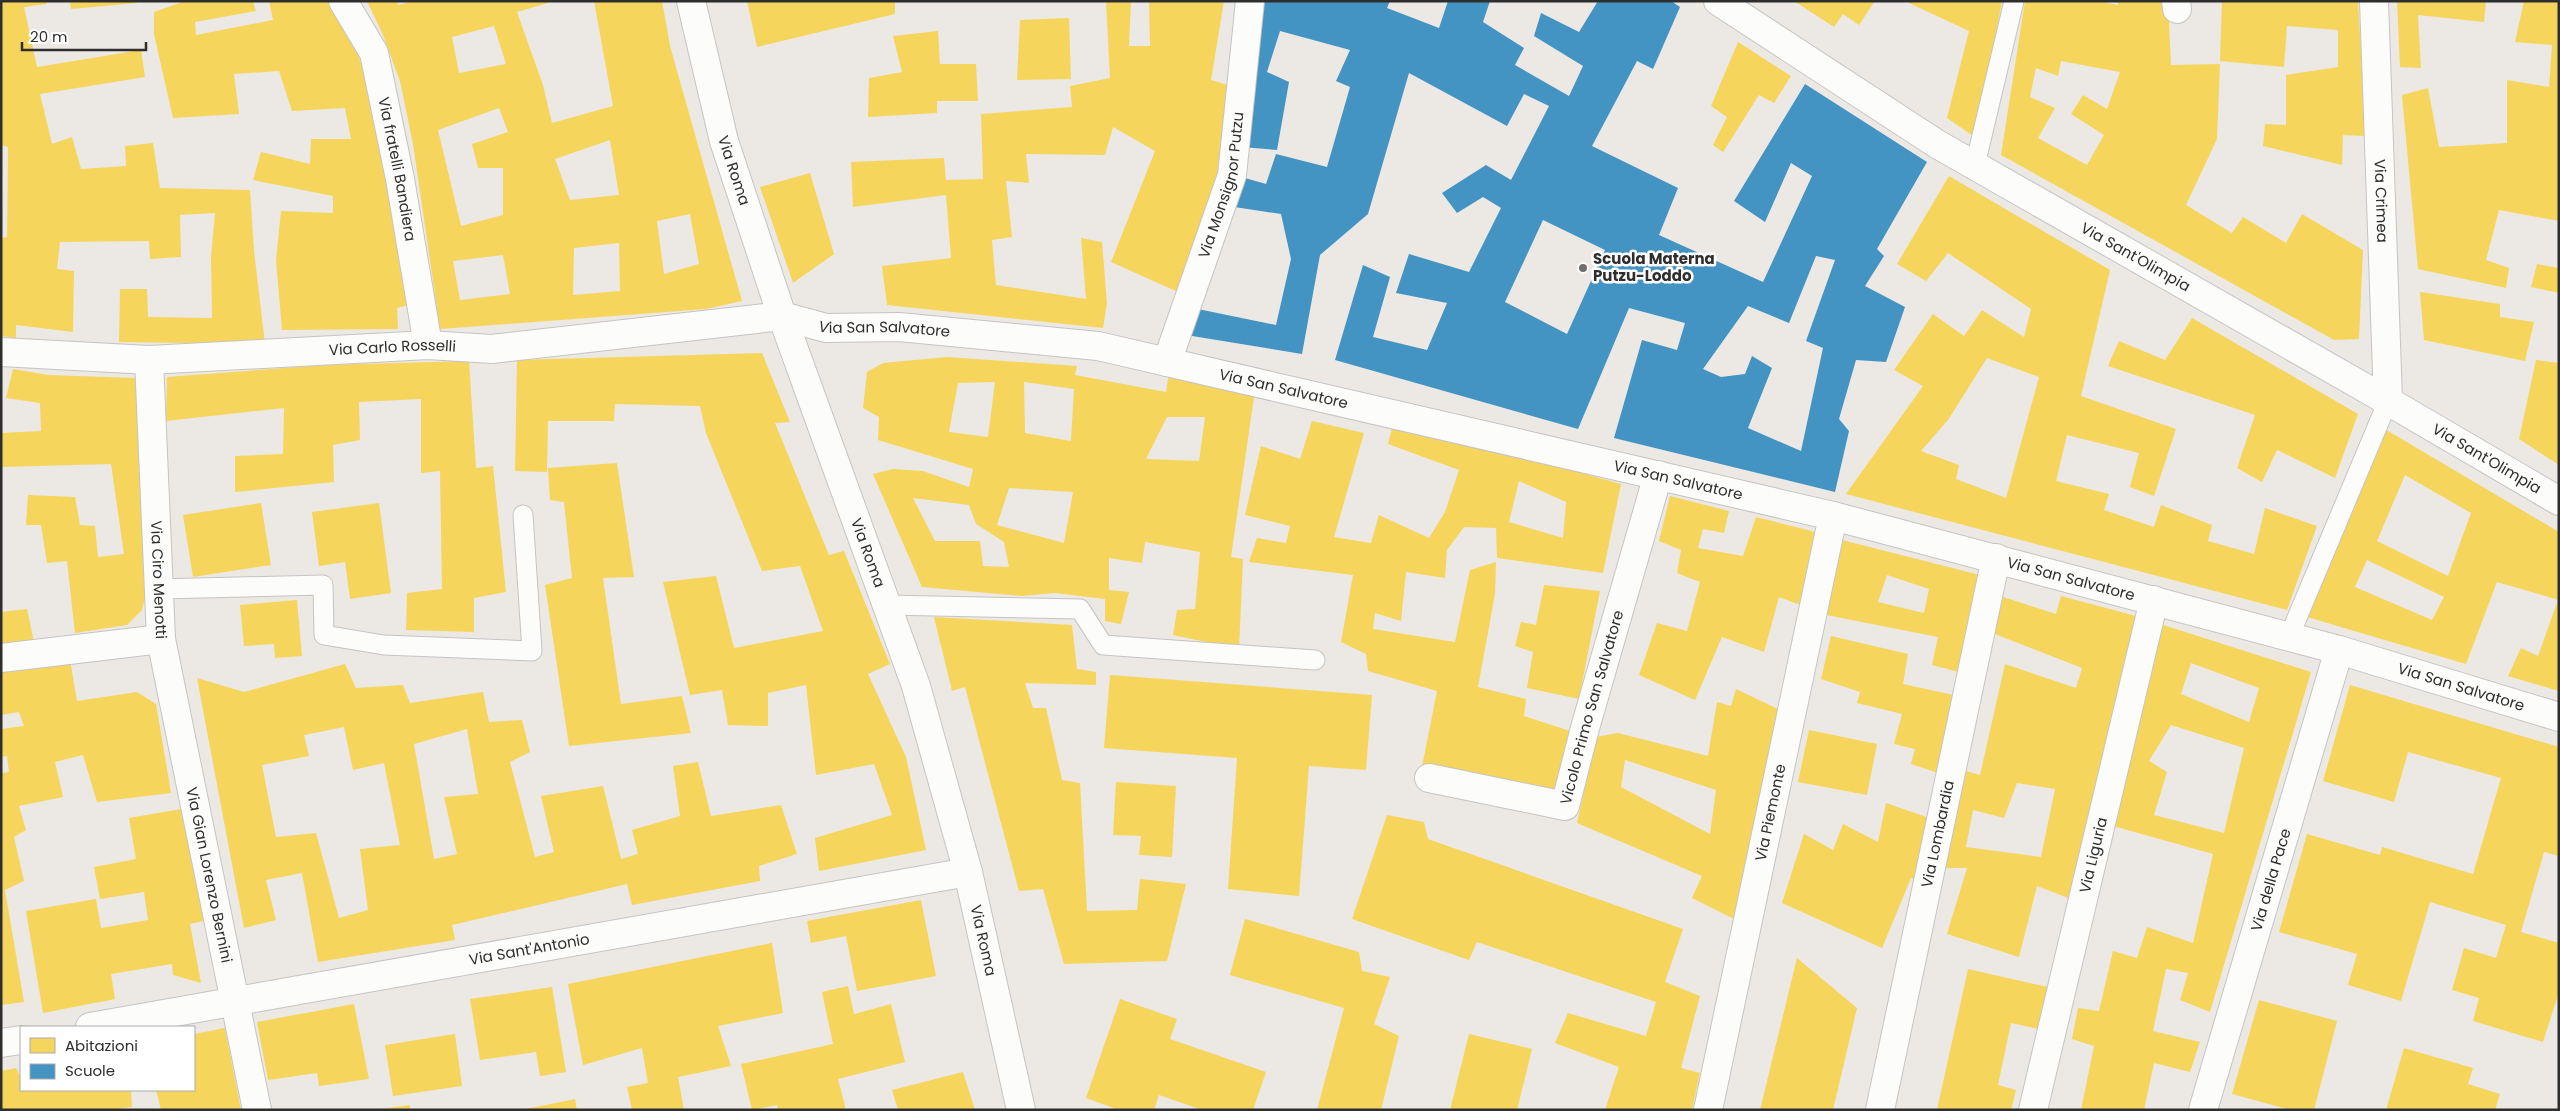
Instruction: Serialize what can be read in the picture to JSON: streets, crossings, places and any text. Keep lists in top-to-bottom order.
{
  "streets": {
    "street": [
      "Via fratelli Bandiera",
      "Via Roma",
      "Via Monsignor Putzu",
      "Via Crimea",
      "Via Sant'Olimpia",
      "Via San Salvatore",
      "Via Carlo Rosselli",
      "Via Ciro Menotti",
      "Vicolo Primo San Salvatore",
      "Via Piemonte",
      "Via Lombardia",
      "Via Liguria",
      "Via Gian Lorenzo Bernini",
      "Via della Pace",
      "Via Sant'Antonio"
    ]
  },
  "crossings": [
    ["Via fratelli Bandiera", "Via Carlo Rosselli"],
    ["Via Roma", "Via San Salvatore"],
    ["Via Roma", "Via Carlo Rosselli"],
    ["Via Roma", "Via Sant'Antonio"],
    ["Via Monsignor Putzu", "Via San Salvatore"],
    ["Via Crimea", "Via Sant'Olimpia"],
    ["Via San Salvatore", "Via Carlo Rosselli"],
    ["Via San Salvatore", "Vicolo Primo San Salvatore"],
    ["Via San Salvatore", "Via Piemonte"],
    ["Via San Salvatore", "Via Lombardia"],
    ["Via San Salvatore", "Via Liguria"],
    ["Via San Salvatore", "Via della Pace"],
    ["Via Carlo Rosselli", "Via Ciro Menotti"],
    ["Via Ciro Menotti", "Via Gian Lorenzo Bernini"],
    ["Via Gian Lorenzo Bernini", "Via Sant'Antonio"]
  ],
  "places": ["Scuola Materna Putzu-Loddo"],
  "legend": ["Abitazioni", "Scuole"],
  "scale_bar": "20 m"
}
